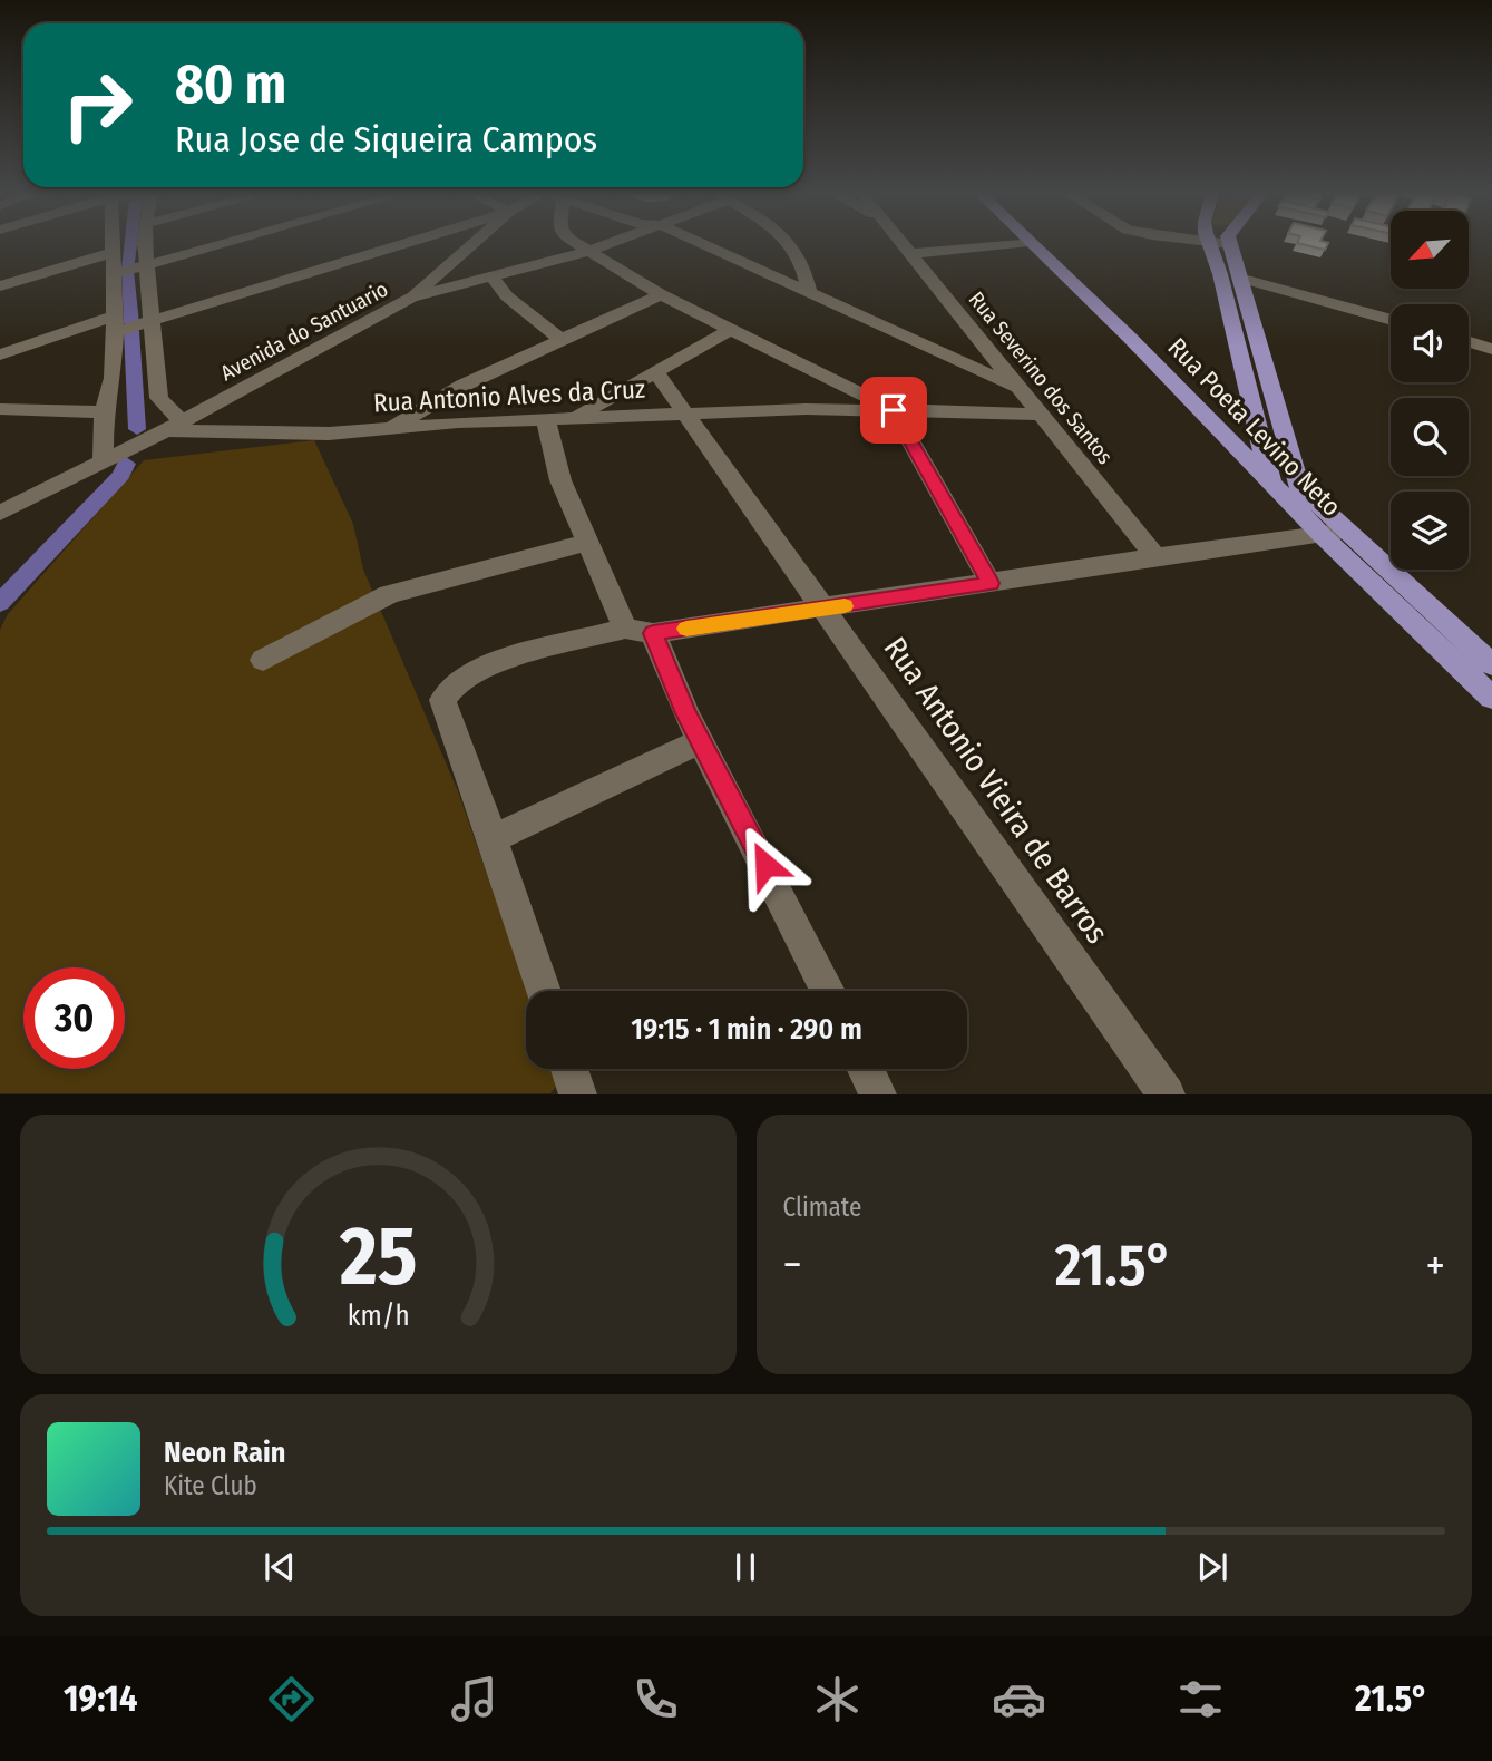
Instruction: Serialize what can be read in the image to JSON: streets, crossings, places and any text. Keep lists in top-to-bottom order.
{
  "streets": {
    "main road": ["Rua Poeta Levino Neto"],
    "street": [
      "Avenida do Santuario",
      "Rua Severino dos Santos",
      "Rua Antonio Alves da Cruz",
      "Rua Antonio Vieira de Barros"
    ]
  },
  "crossings": [
    ["Avenida do Santuario", "Rua Antonio Alves da Cruz"],
    ["Rua Severino dos Santos", "Rua Antonio Alves da Cruz"],
    ["Rua Antonio Alves da Cruz", "Rua Antonio Vieira de Barros"]
  ],
  "north": "bottom left",
  "page": {
    "turn": ["80 m", "Rua Jose de Siqueira Campos"],
    "limit": "30",
    "trip": "19:15 · 1 min · 290 m",
    "tile": "Climate",
    "heat": ["−", "21.5°", "+"],
    "song": ["Neon Rain", "Kite Club"],
    "tabs": ["19:14", "21.5°"],
    "gauge": ["25", "km/h"]
  }
}
